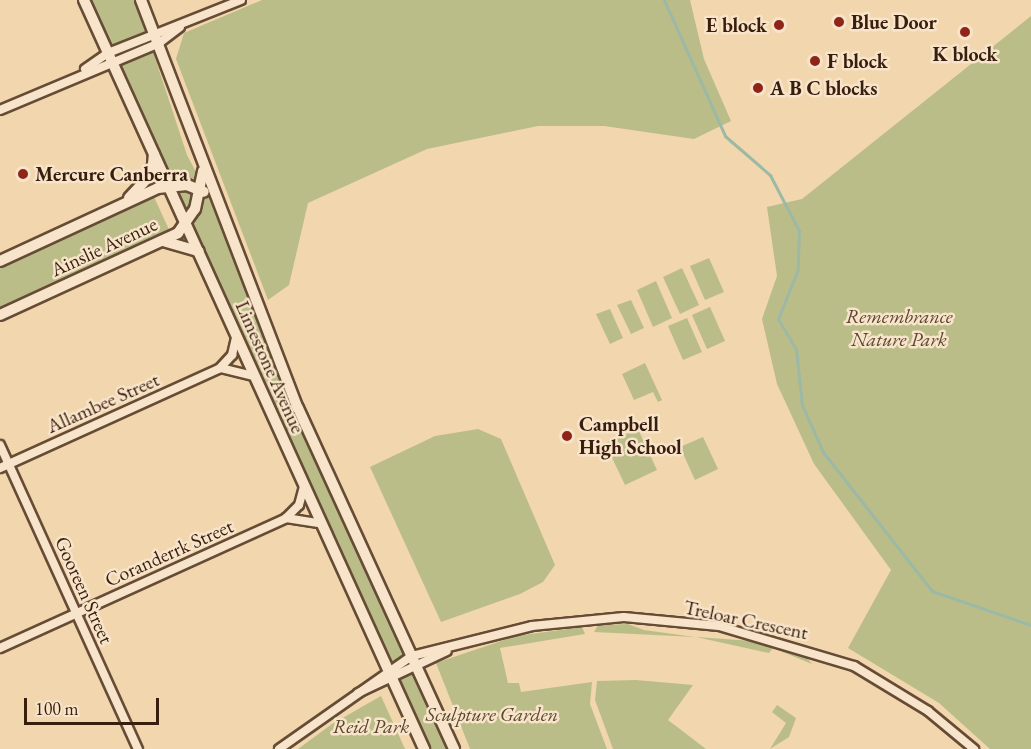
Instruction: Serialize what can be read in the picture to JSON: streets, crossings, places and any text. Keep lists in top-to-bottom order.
{
  "streets": {
    "main road": ["Ainslie Avenue", "Limestone Avenue"],
    "street": [
      "Allambee Street",
      "Coranderrk Street",
      "Gooreen Street",
      "Treloar Crescent"
    ]
  },
  "crossings": [
    ["Ainslie Avenue", "Limestone Avenue"],
    ["Limestone Avenue", "Treloar Crescent"],
    ["Allambee Street", "Gooreen Street"],
    ["Coranderrk Street", "Gooreen Street"]
  ],
  "parks": ["Remembrance Nature Park", "Sculpture Garden", "Reid Park"],
  "places": [
    "Blue Door",
    "E block",
    "K block",
    "F block",
    "A B C blocks",
    "Mercure Canberra",
    "Campbell High School"
  ],
  "scale_bar": "100 m"
}
